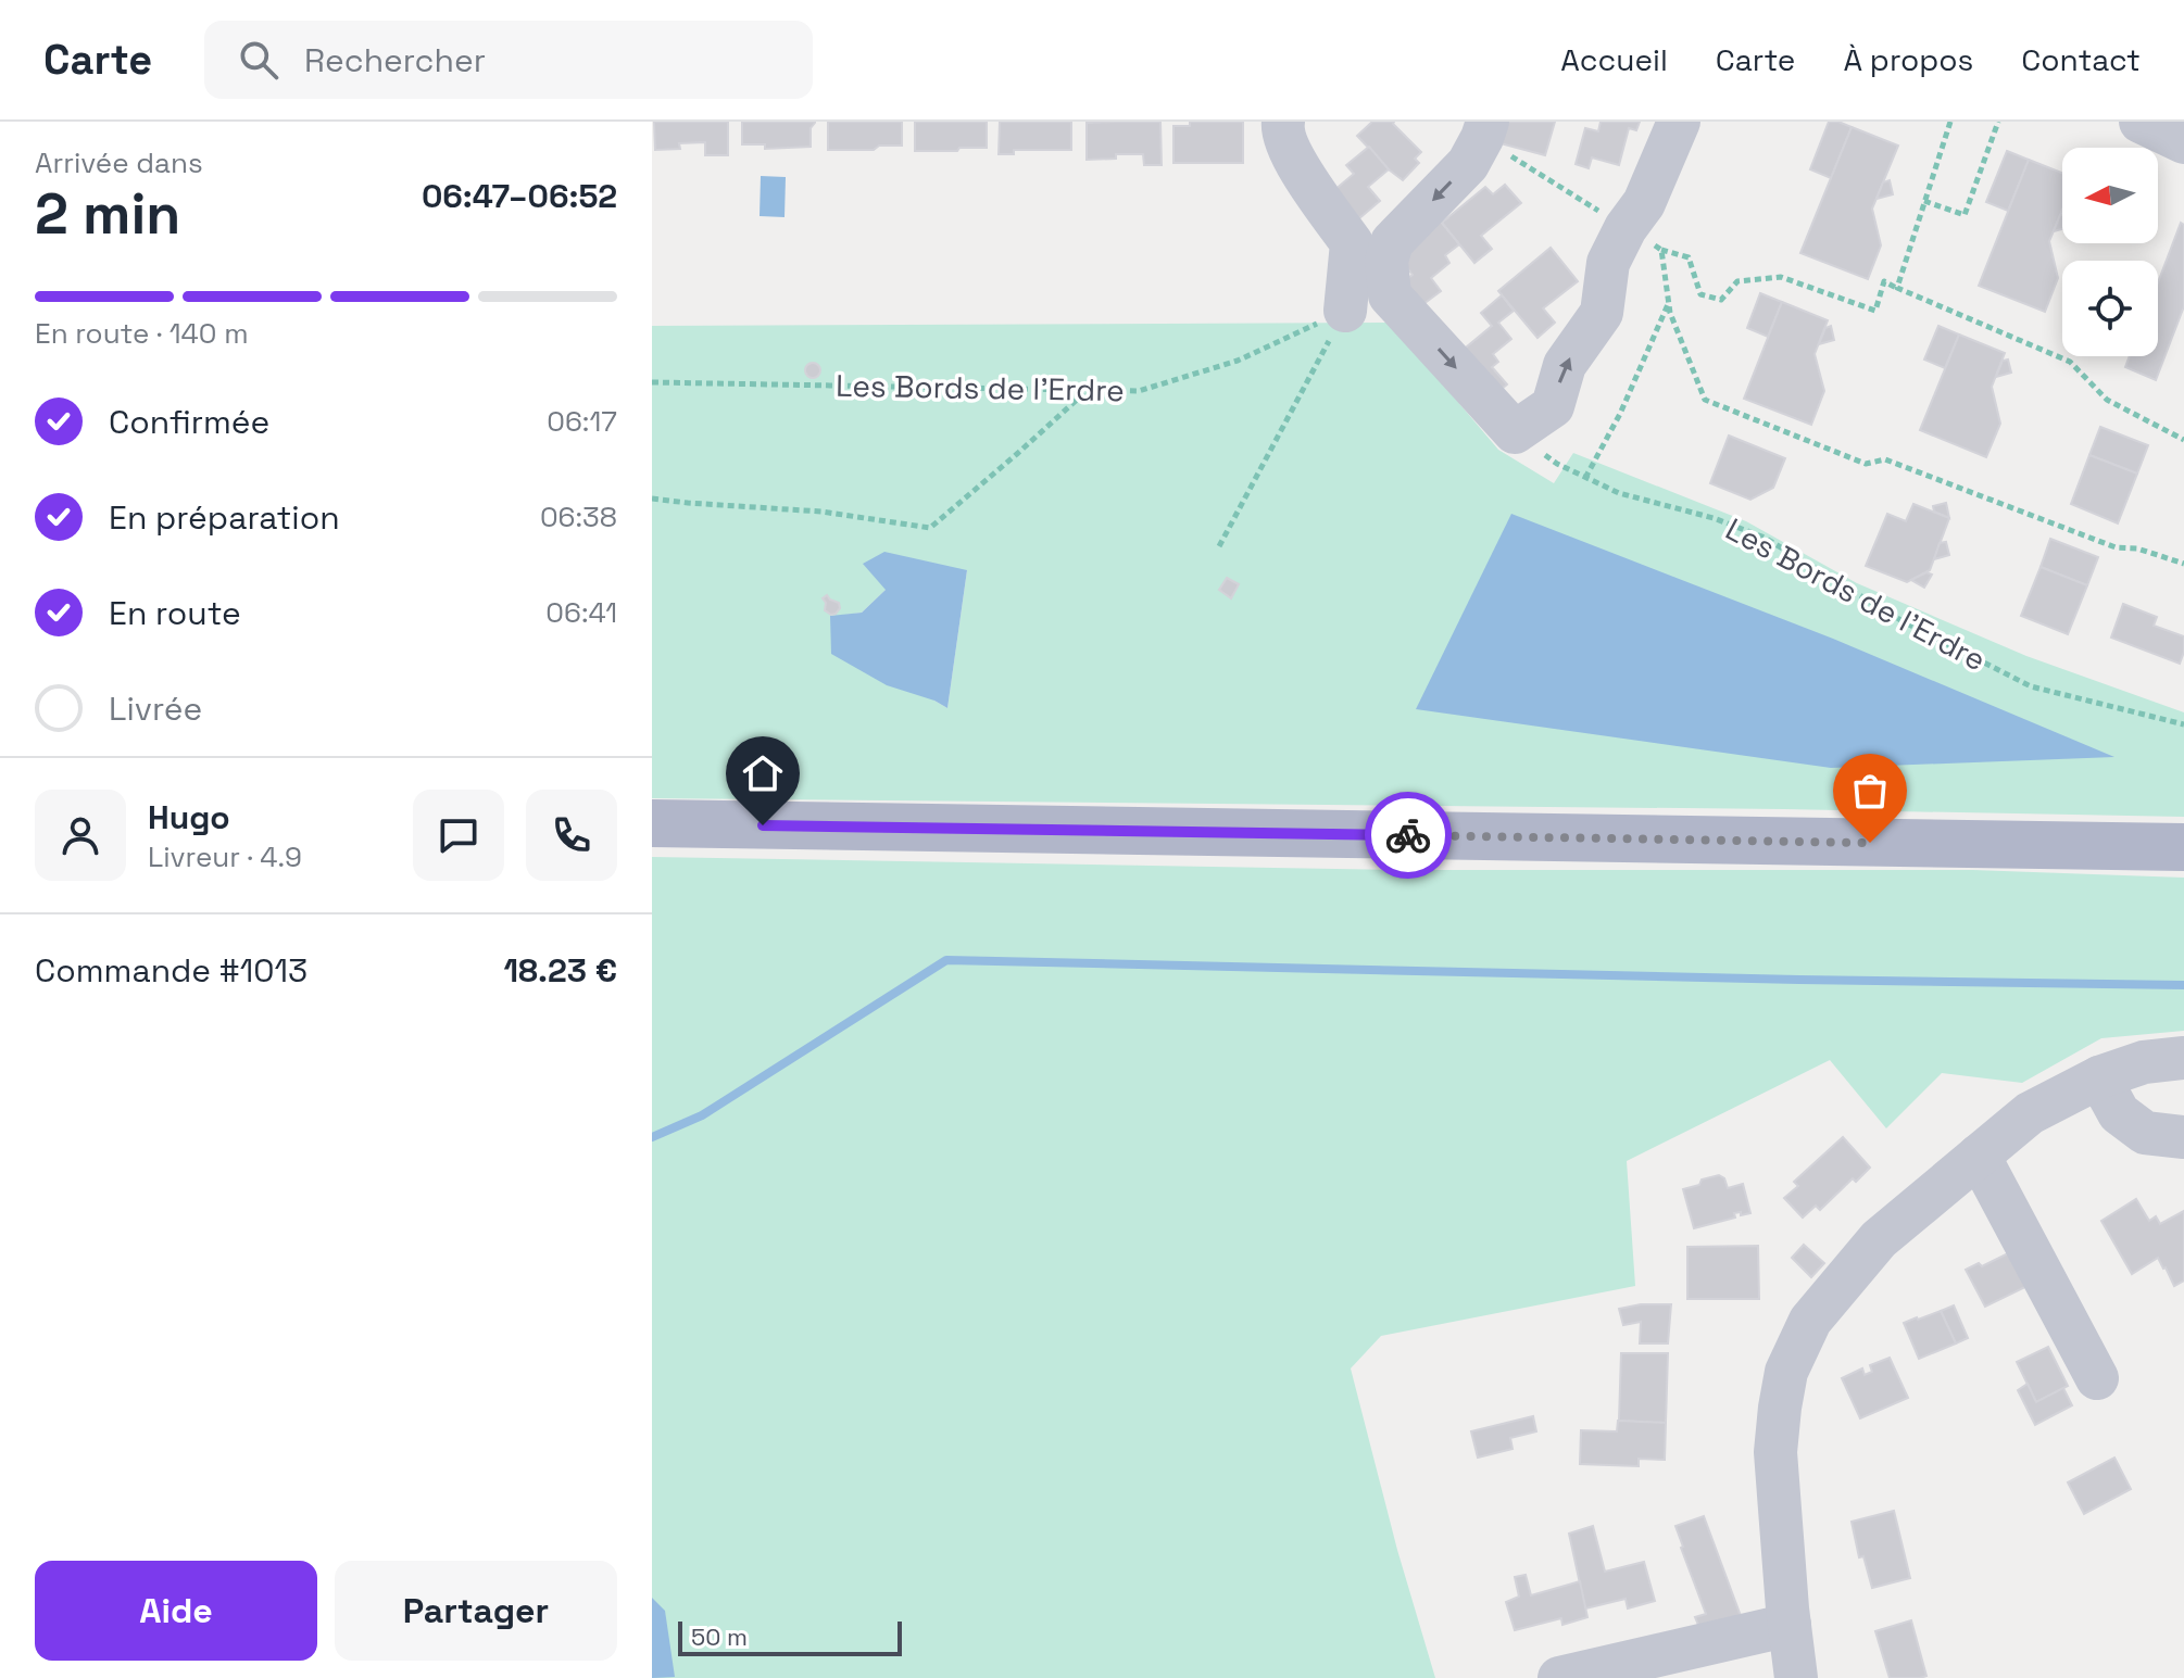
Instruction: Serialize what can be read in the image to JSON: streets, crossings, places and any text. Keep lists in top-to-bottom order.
{
  "streets": {
    "path": ["Les Bords de l'Erdre"]
  },
  "scale_bar": "50 m",
  "north": "left",
  "page": {
    "header": "Carte",
    "search": "Rechercher",
    "nav": [
      "Accueil",
      "Carte",
      "À propos",
      "Contact"
    ],
    "heading": ["2 min", "Arrivée dans", "06:47–06:52"],
    "panel": [
      "Hugo",
      "Livreur · 4.9",
      "Commande #1013",
      "18.23 €"
    ],
    "bar": "En route · 140 m",
    "list": [
      ["Confirmée", "06:17"],
      ["En préparation", "06:38"],
      ["En route", "06:41"],
      "Livrée"
    ],
    "buttons": ["Aide", "Partager"],
    "scale": "50 m"
  }
}
